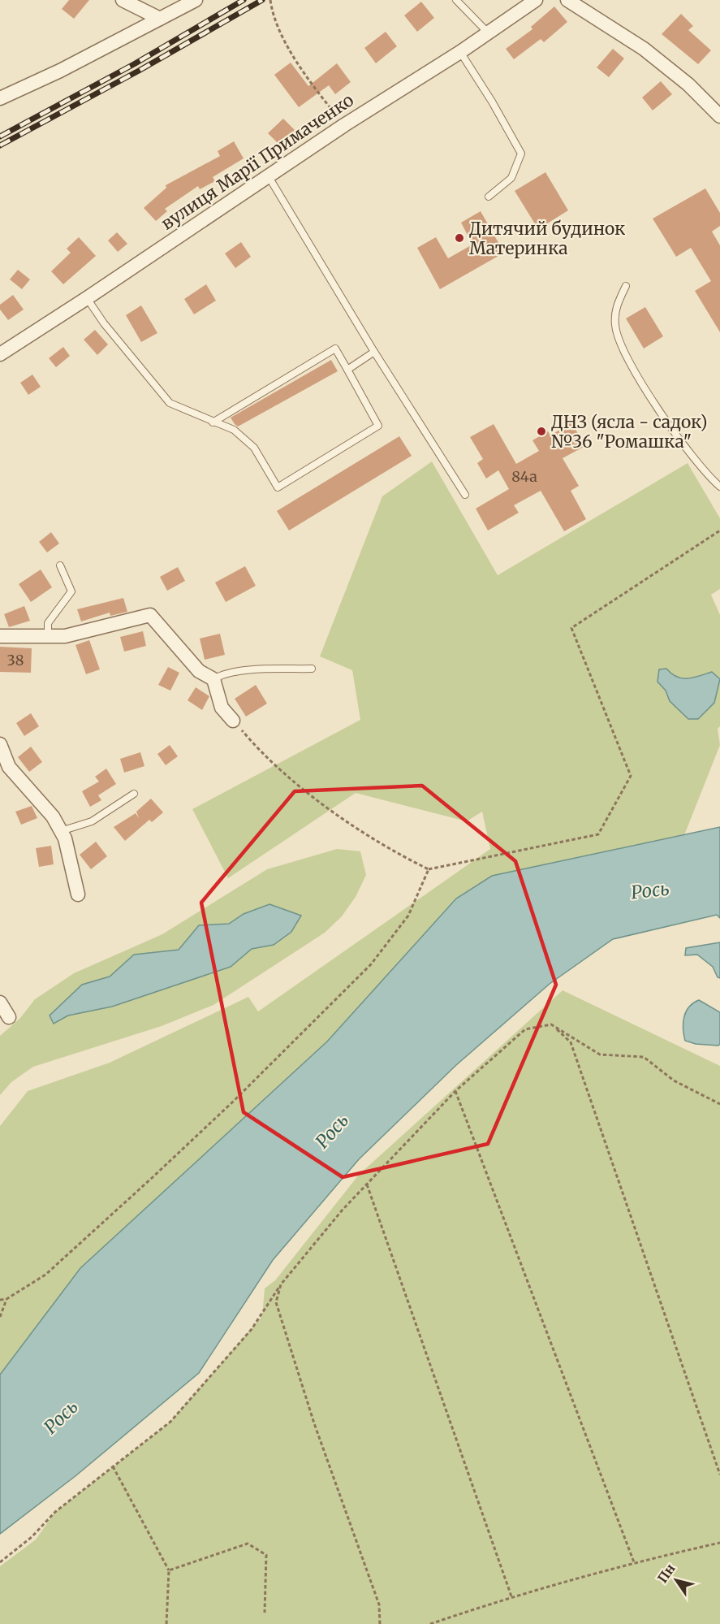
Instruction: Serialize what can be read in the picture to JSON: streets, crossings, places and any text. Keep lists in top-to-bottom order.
{
  "streets": {
    "street": ["вулиця Марії Примаченко"]
  },
  "water": ["Рось"],
  "places": ["Дитячий будинок Материнка", "ДНЗ (ясла - садок) №36 \"Ромашка\""],
  "house_numbers": ["84а", "38"],
  "north": "top left"
}
